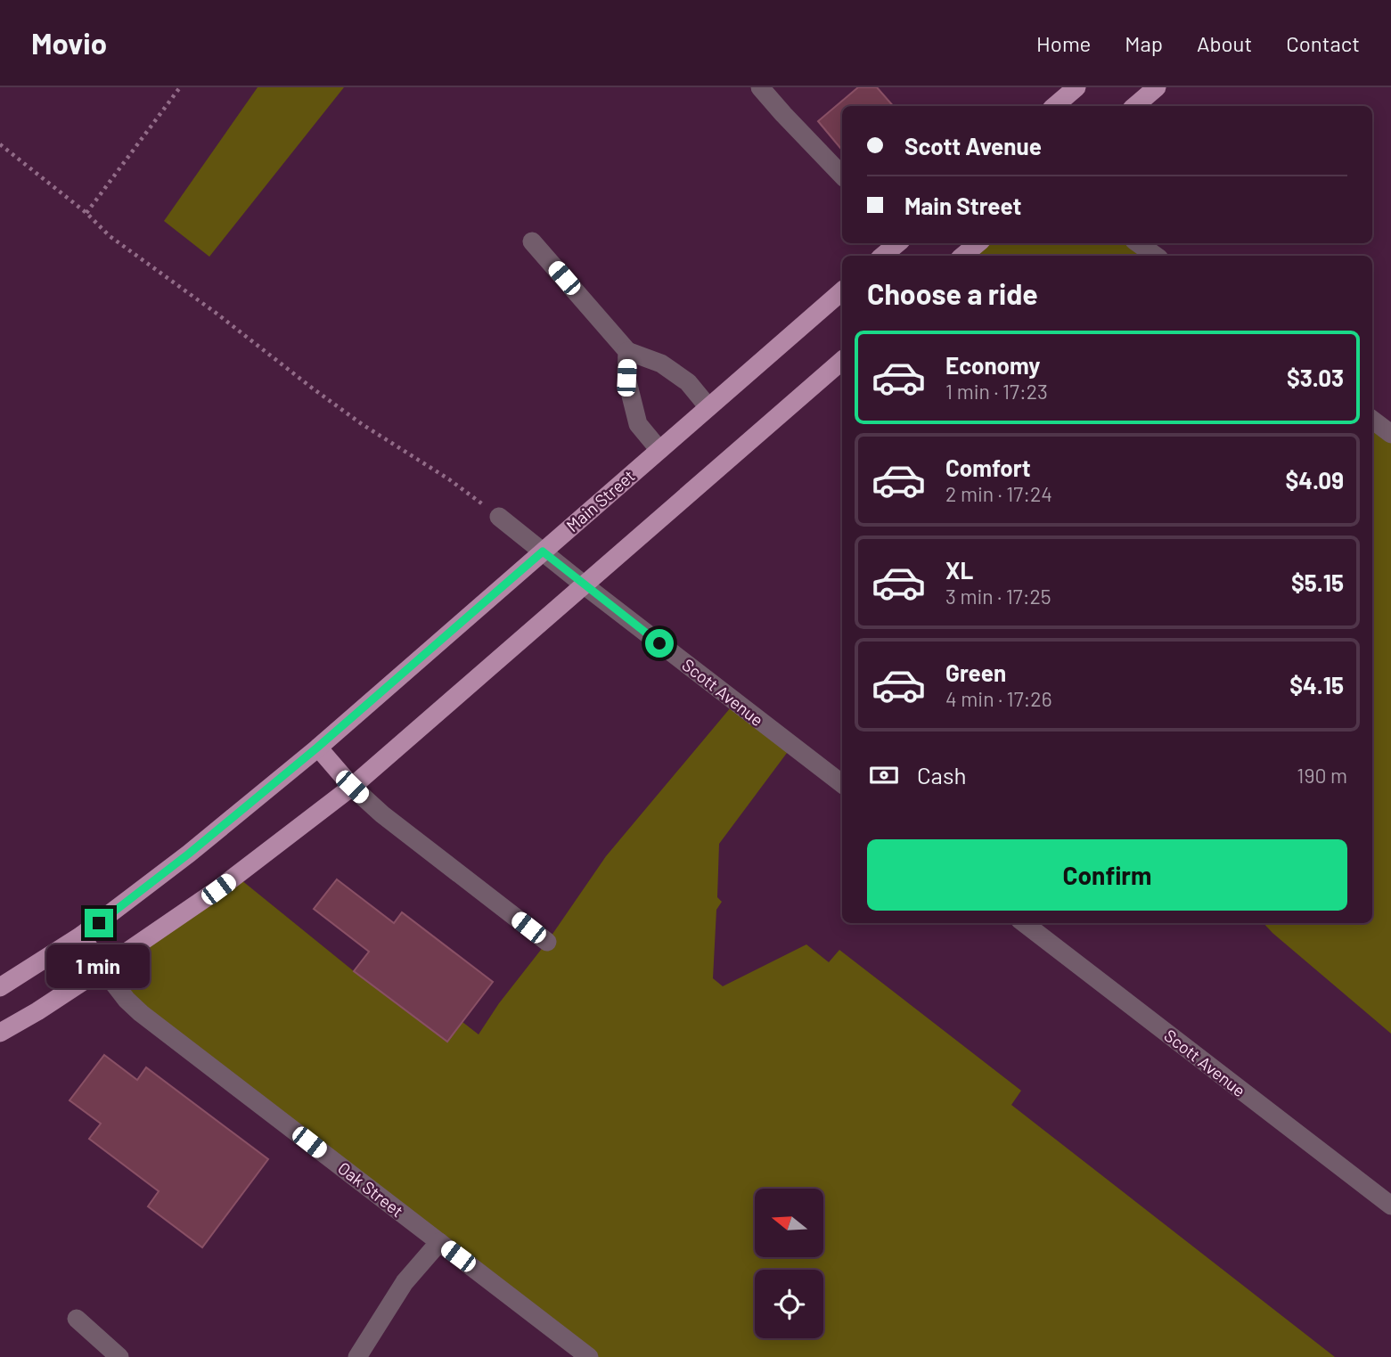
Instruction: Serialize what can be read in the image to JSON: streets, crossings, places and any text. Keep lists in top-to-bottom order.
{
  "streets": {
    "main road": ["Main Street"],
    "street": ["Scott Avenue", "Oak Street"]
  },
  "crossings": [
    ["Main Street", "Scott Avenue"]
  ],
  "north": "left",
  "page": {
    "header": "Movio",
    "nav": [
      "Home",
      "Map",
      "About",
      "Contact"
    ],
    "banner": ["Scott Avenue", "Main Street"],
    "heading": "Choose a ride",
    "list": [
      {
        "name": "Economy",
        "note": "1 min · 17:23",
        "value": "$3.03"
      },
      {
        "name": "Comfort",
        "note": "2 min · 17:24",
        "value": "$4.09"
      },
      {
        "name": "XL",
        "note": "3 min · 17:25",
        "value": "$5.15"
      },
      {
        "name": "Green",
        "note": "4 min · 17:26",
        "value": "$4.15"
      }
    ],
    "pay": ["Cash", "190 m"],
    "buttons": "Confirm",
    "bubble": "1 min"
  }
}
